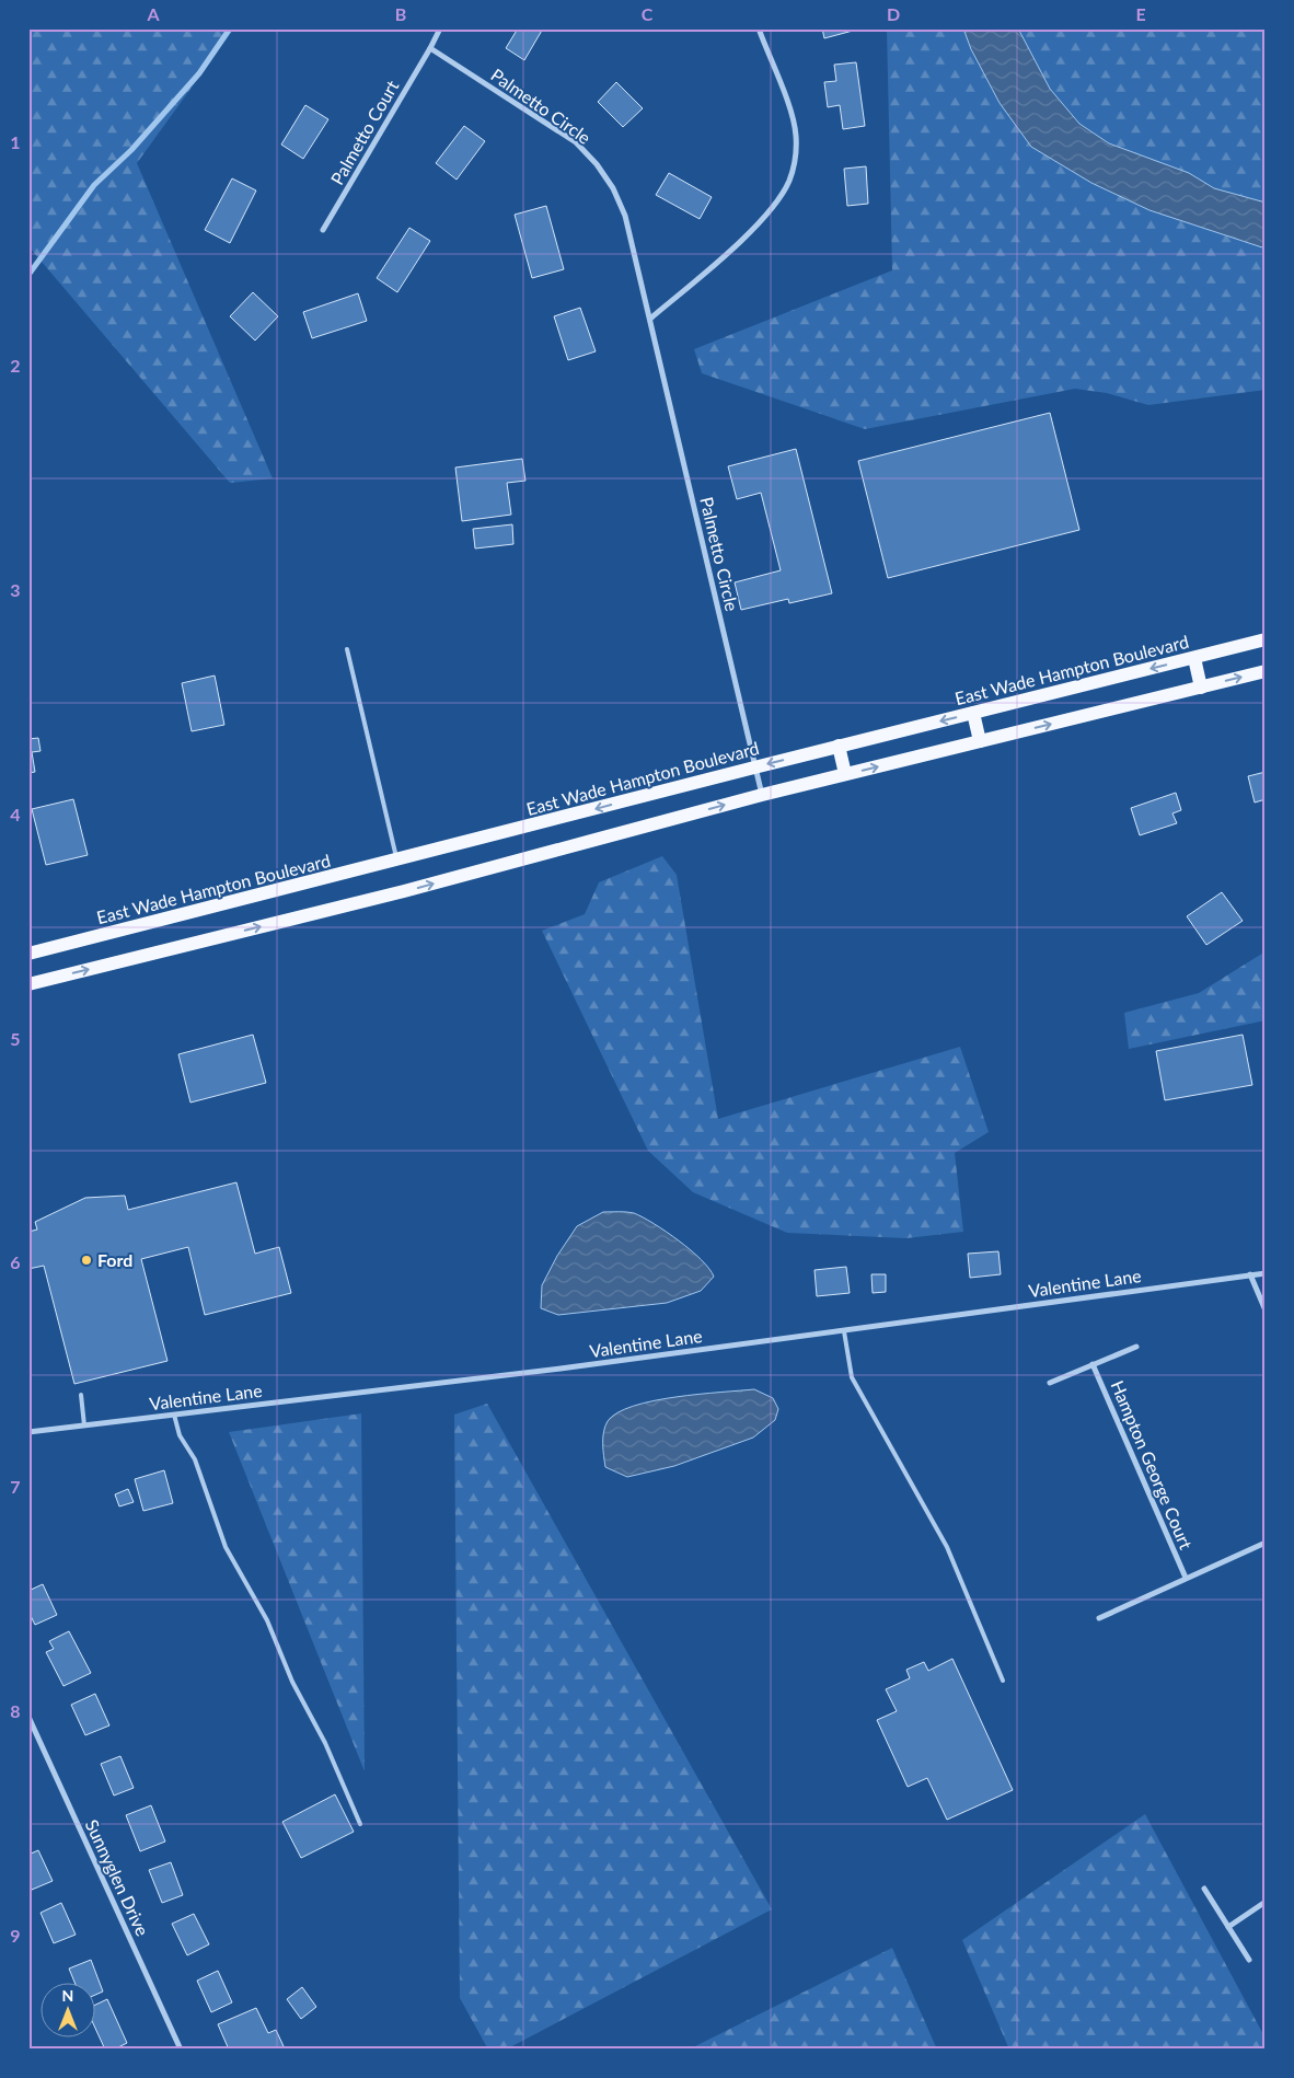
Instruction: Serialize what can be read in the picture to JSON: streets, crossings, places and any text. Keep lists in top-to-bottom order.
{
  "streets": {
    "main road": ["East Wade Hampton Boulevard"],
    "street": [
      "Palmetto Circle",
      "Palmetto Court",
      "Valentine Lane",
      "Hampton George Court",
      "Sunnyglen Drive"
    ]
  },
  "crossings": [
    ["Palmetto Circle", "Palmetto Court"],
    ["Palmetto Circle", "East Wade Hampton Boulevard"]
  ],
  "places": ["Ford"],
  "north": "top",
  "grid": {
    "columns": [
      "A",
      "B",
      "C",
      "D",
      "E"
    ],
    "rows": [
      "1",
      "2",
      "3",
      "4",
      "5",
      "6",
      "7",
      "8",
      "9"
    ]
  }
}
